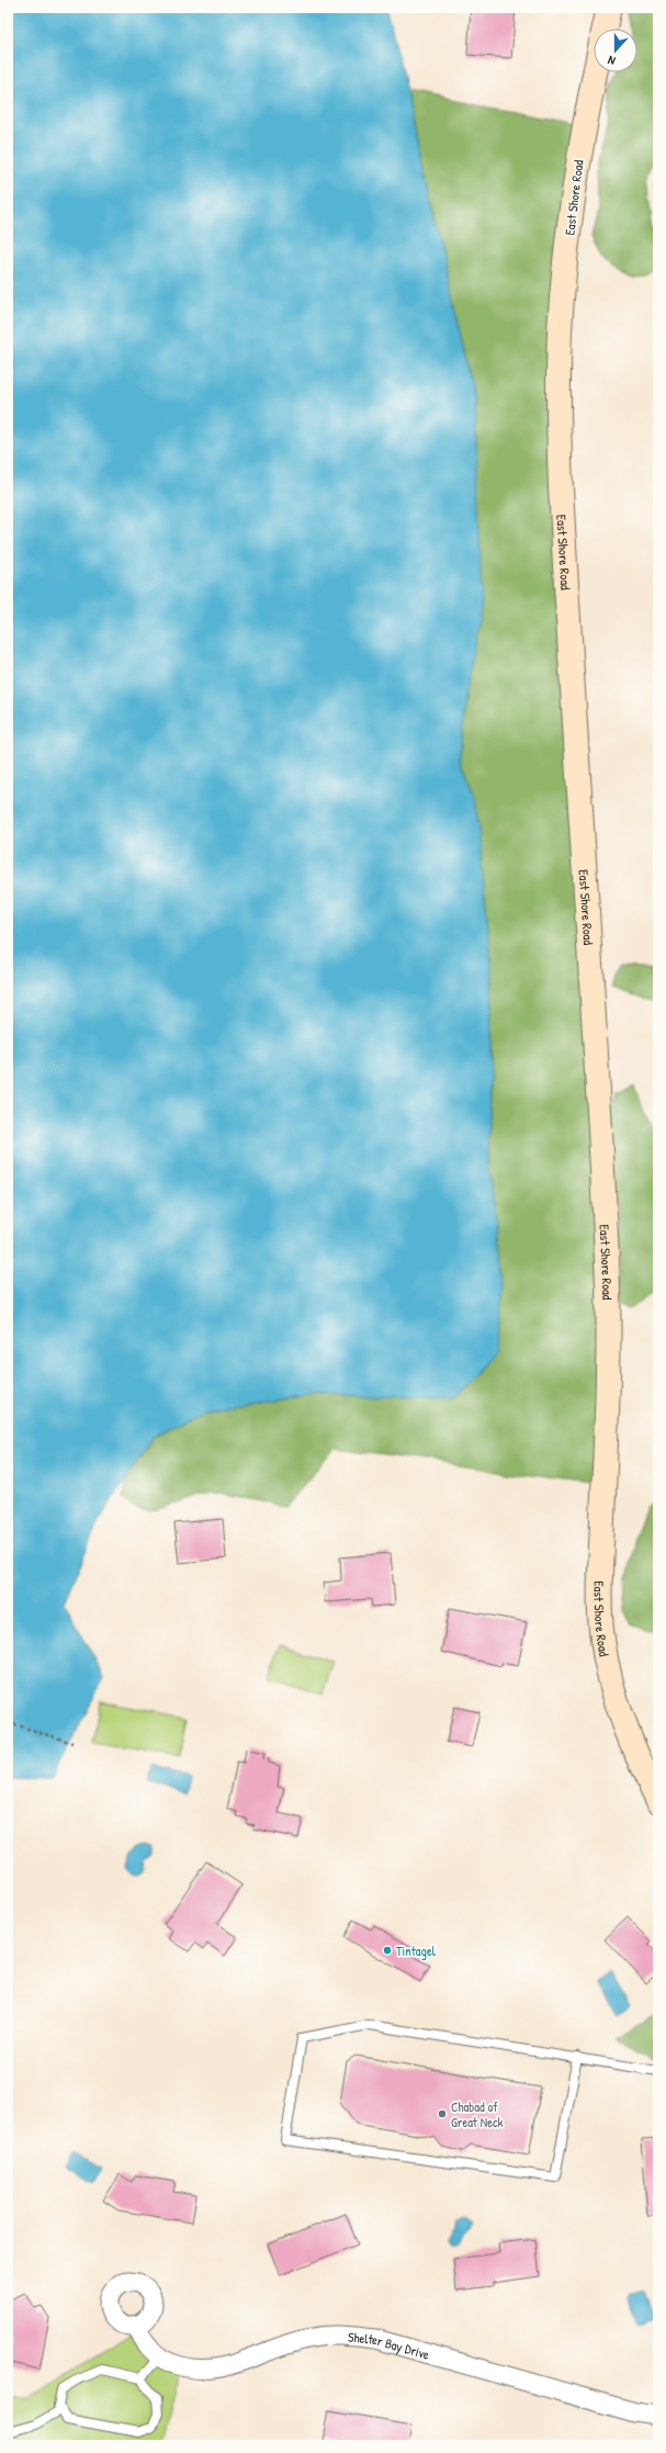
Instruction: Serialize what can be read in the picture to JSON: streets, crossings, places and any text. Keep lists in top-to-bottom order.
{
  "streets": {
    "main road": ["East Shore Road"],
    "street": ["Shelter Bay Drive"]
  },
  "places": ["Tintagel", "Chabad of Great Neck"],
  "north": "bottom"
}
